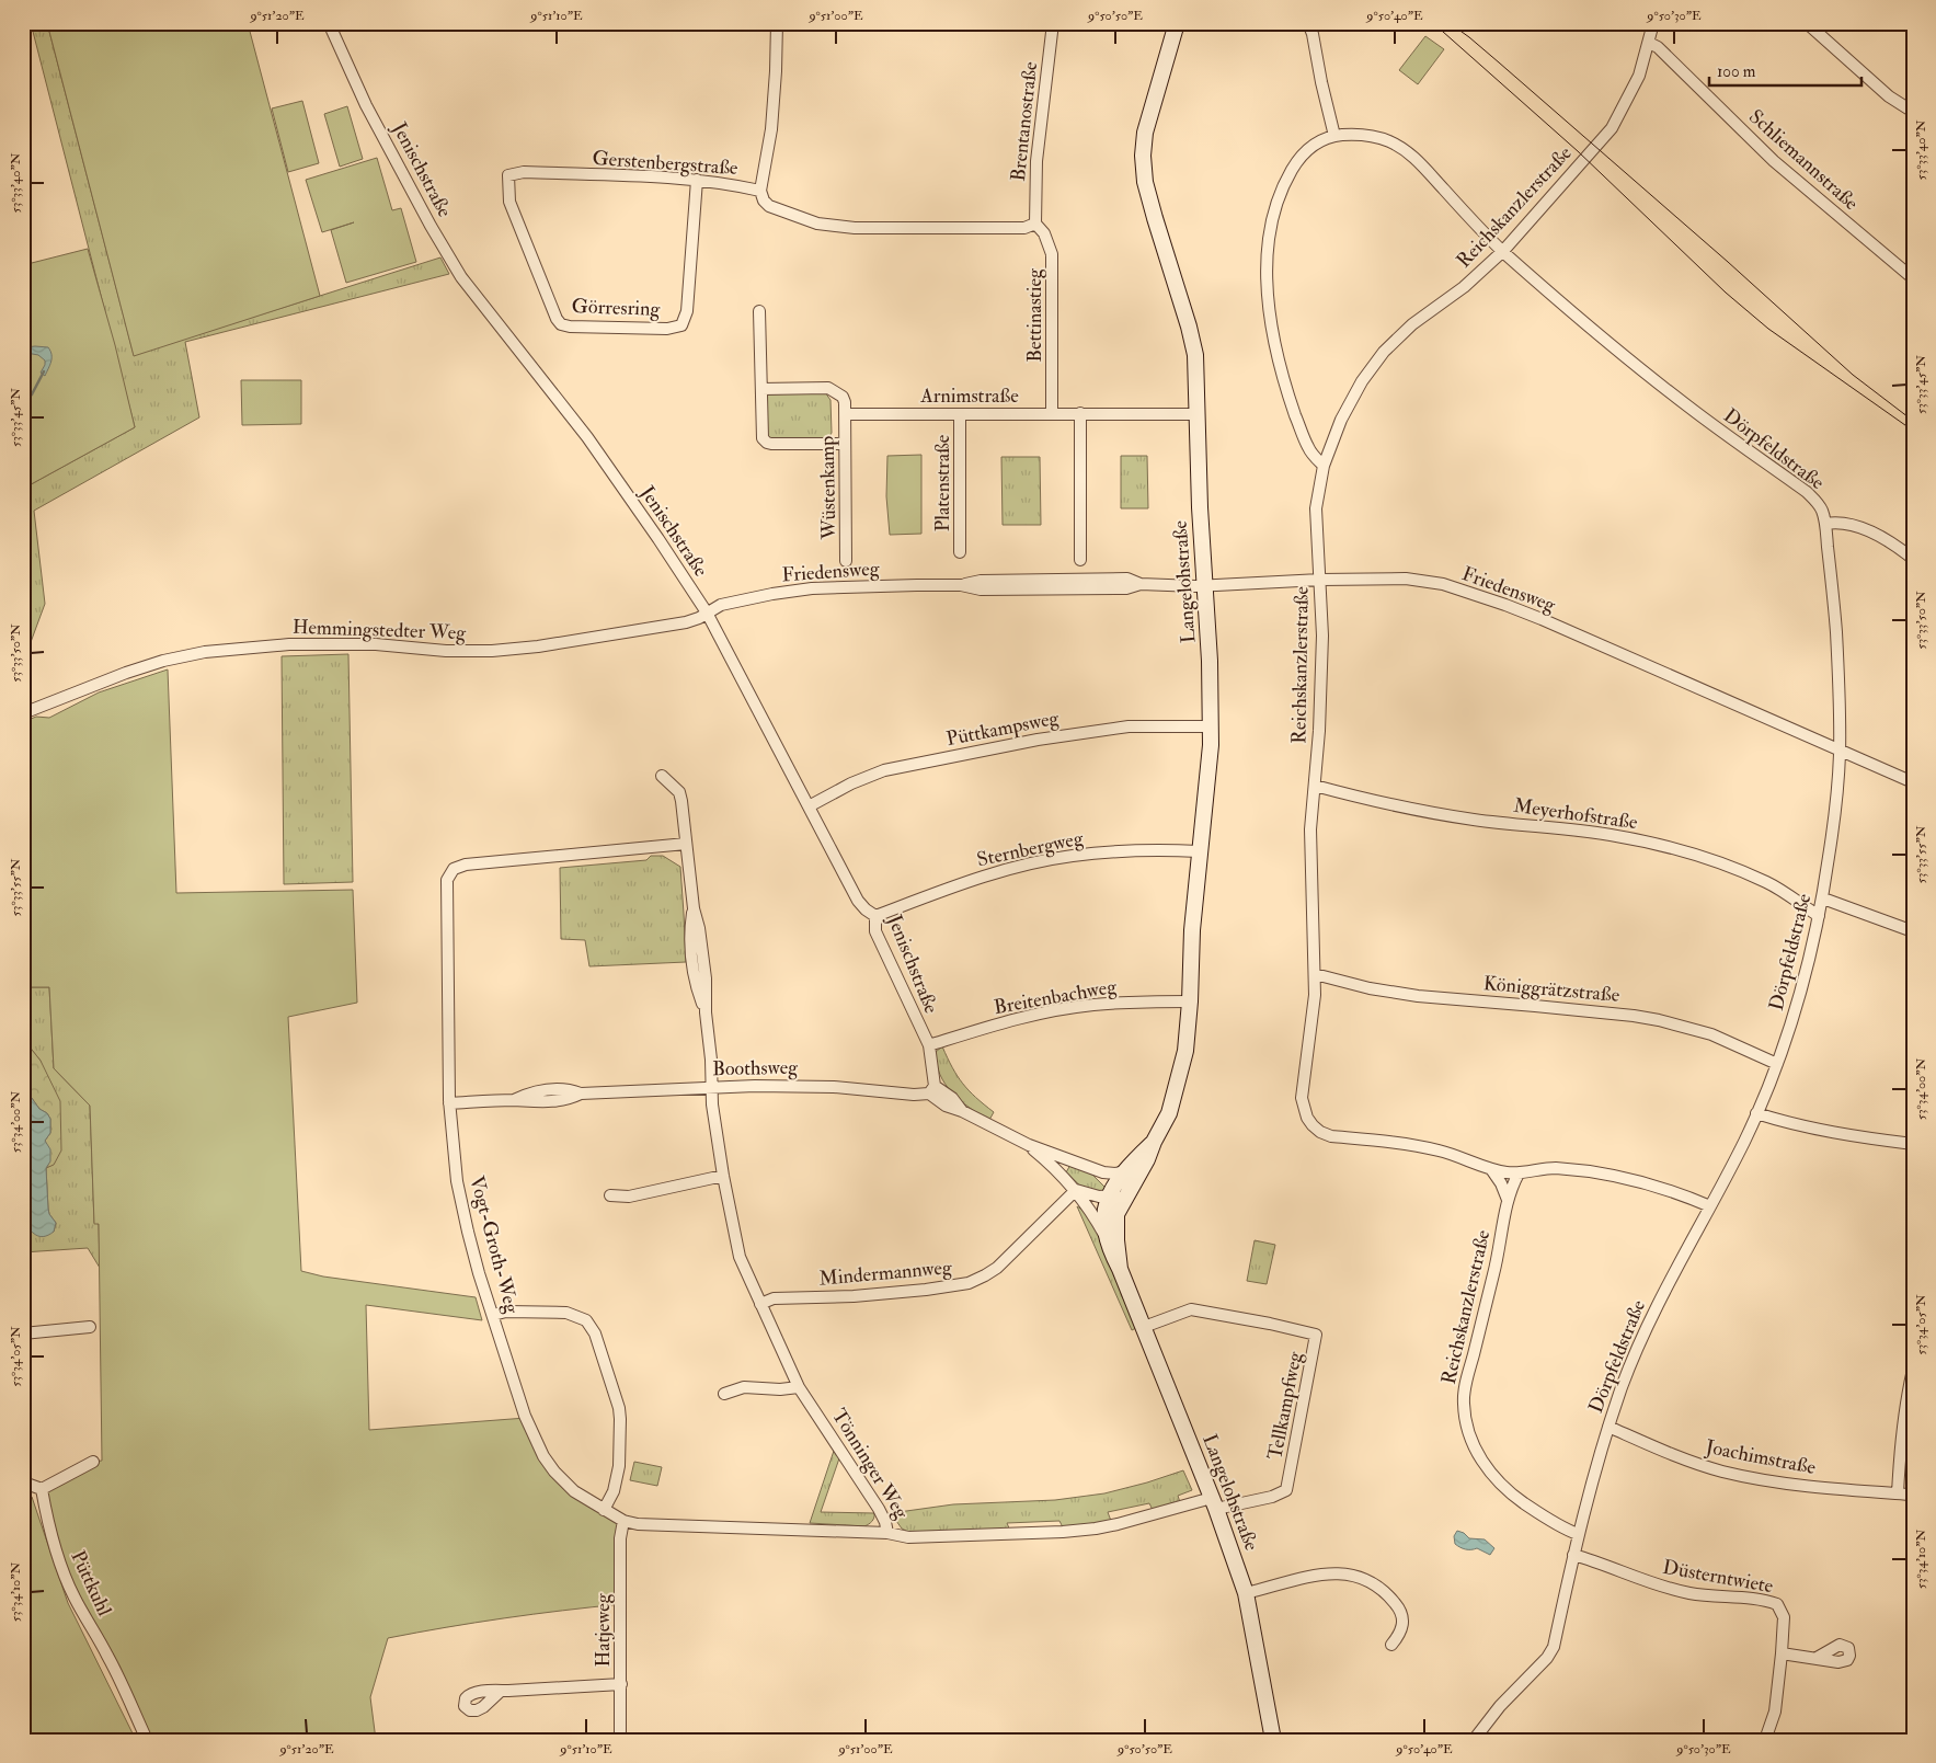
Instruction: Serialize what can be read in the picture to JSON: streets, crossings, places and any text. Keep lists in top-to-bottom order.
{
  "streets": {
    "street": [
      "Brentanostraße",
      "Schliemannstraße",
      "Gerstenbergstraße",
      "Jenischstraße",
      "Reichskanzlerstraße",
      "Görresring",
      "Bettinastieg",
      "Arnimstraße",
      "Dörpfeldstraße",
      "Platenstraße",
      "Wüstenkamp",
      "Friedensweg",
      "Langelohstraße",
      "Hemmingstedter Weg",
      "Püttkampsweg",
      "Meyerhofstraße",
      "Sternbergweg",
      "Königgrätzstraße",
      "Breitenbachweg",
      "Boothsweg",
      "Vogt-Groth-Weg",
      "Mindermannweg",
      "Tellkampfweg",
      "Joachimstraße",
      "Tönninger Weg",
      "Düsterntwiete",
      "Püttkuhl",
      "Hatjeweg"
    ]
  },
  "crossings": [
    ["Brentanostraße", "Gerstenbergstraße"],
    ["Brentanostraße", "Bettinastieg"],
    ["Schliemannstraße", "Reichskanzlerstraße"],
    ["Gerstenbergstraße", "Görresring"],
    ["Gerstenbergstraße", "Bettinastieg"],
    ["Jenischstraße", "Friedensweg"],
    ["Jenischstraße", "Hemmingstedter Weg"],
    ["Jenischstraße", "Püttkampsweg"],
    ["Jenischstraße", "Sternbergweg"],
    ["Jenischstraße", "Breitenbachweg"],
    ["Jenischstraße", "Boothsweg"],
    ["Reichskanzlerstraße", "Dörpfeldstraße"],
    ["Reichskanzlerstraße", "Friedensweg"],
    ["Reichskanzlerstraße", "Meyerhofstraße"],
    ["Reichskanzlerstraße", "Königgrätzstraße"],
    ["Bettinastieg", "Arnimstraße"],
    ["Arnimstraße", "Platenstraße"],
    ["Arnimstraße", "Wüstenkamp"],
    ["Arnimstraße", "Langelohstraße"],
    ["Dörpfeldstraße", "Friedensweg"],
    ["Dörpfeldstraße", "Meyerhofstraße"],
    ["Dörpfeldstraße", "Königgrätzstraße"],
    ["Dörpfeldstraße", "Joachimstraße"],
    ["Dörpfeldstraße", "Düsterntwiete"],
    ["Friedensweg", "Langelohstraße"],
    ["Friedensweg", "Hemmingstedter Weg"],
    ["Langelohstraße", "Püttkampsweg"],
    ["Langelohstraße", "Sternbergweg"],
    ["Langelohstraße", "Breitenbachweg"],
    ["Langelohstraße", "Tellkampfweg"],
    ["Langelohstraße", "Tönninger Weg"],
    ["Boothsweg", "Vogt-Groth-Weg"],
    ["Boothsweg", "Tönninger Weg"],
    ["Vogt-Groth-Weg", "Tönninger Weg"],
    ["Vogt-Groth-Weg", "Hatjeweg"],
    ["Mindermannweg", "Tönninger Weg"],
    ["Tellkampfweg", "Tönninger Weg"]
  ],
  "scale_bar": "100 m",
  "coordinates": [
    "9°51'20\"E",
    "9°51'10\"E",
    "9°51'00\"E",
    "9°50'50\"E",
    "9°50'40\"E",
    "9°50'30\"E",
    "53°33'40\"N",
    "53°33'45\"N",
    "53°33'50\"N",
    "53°33'55\"N",
    "53°34'00\"N",
    "53°34'05\"N",
    "53°34'10\"N"
  ]
}
